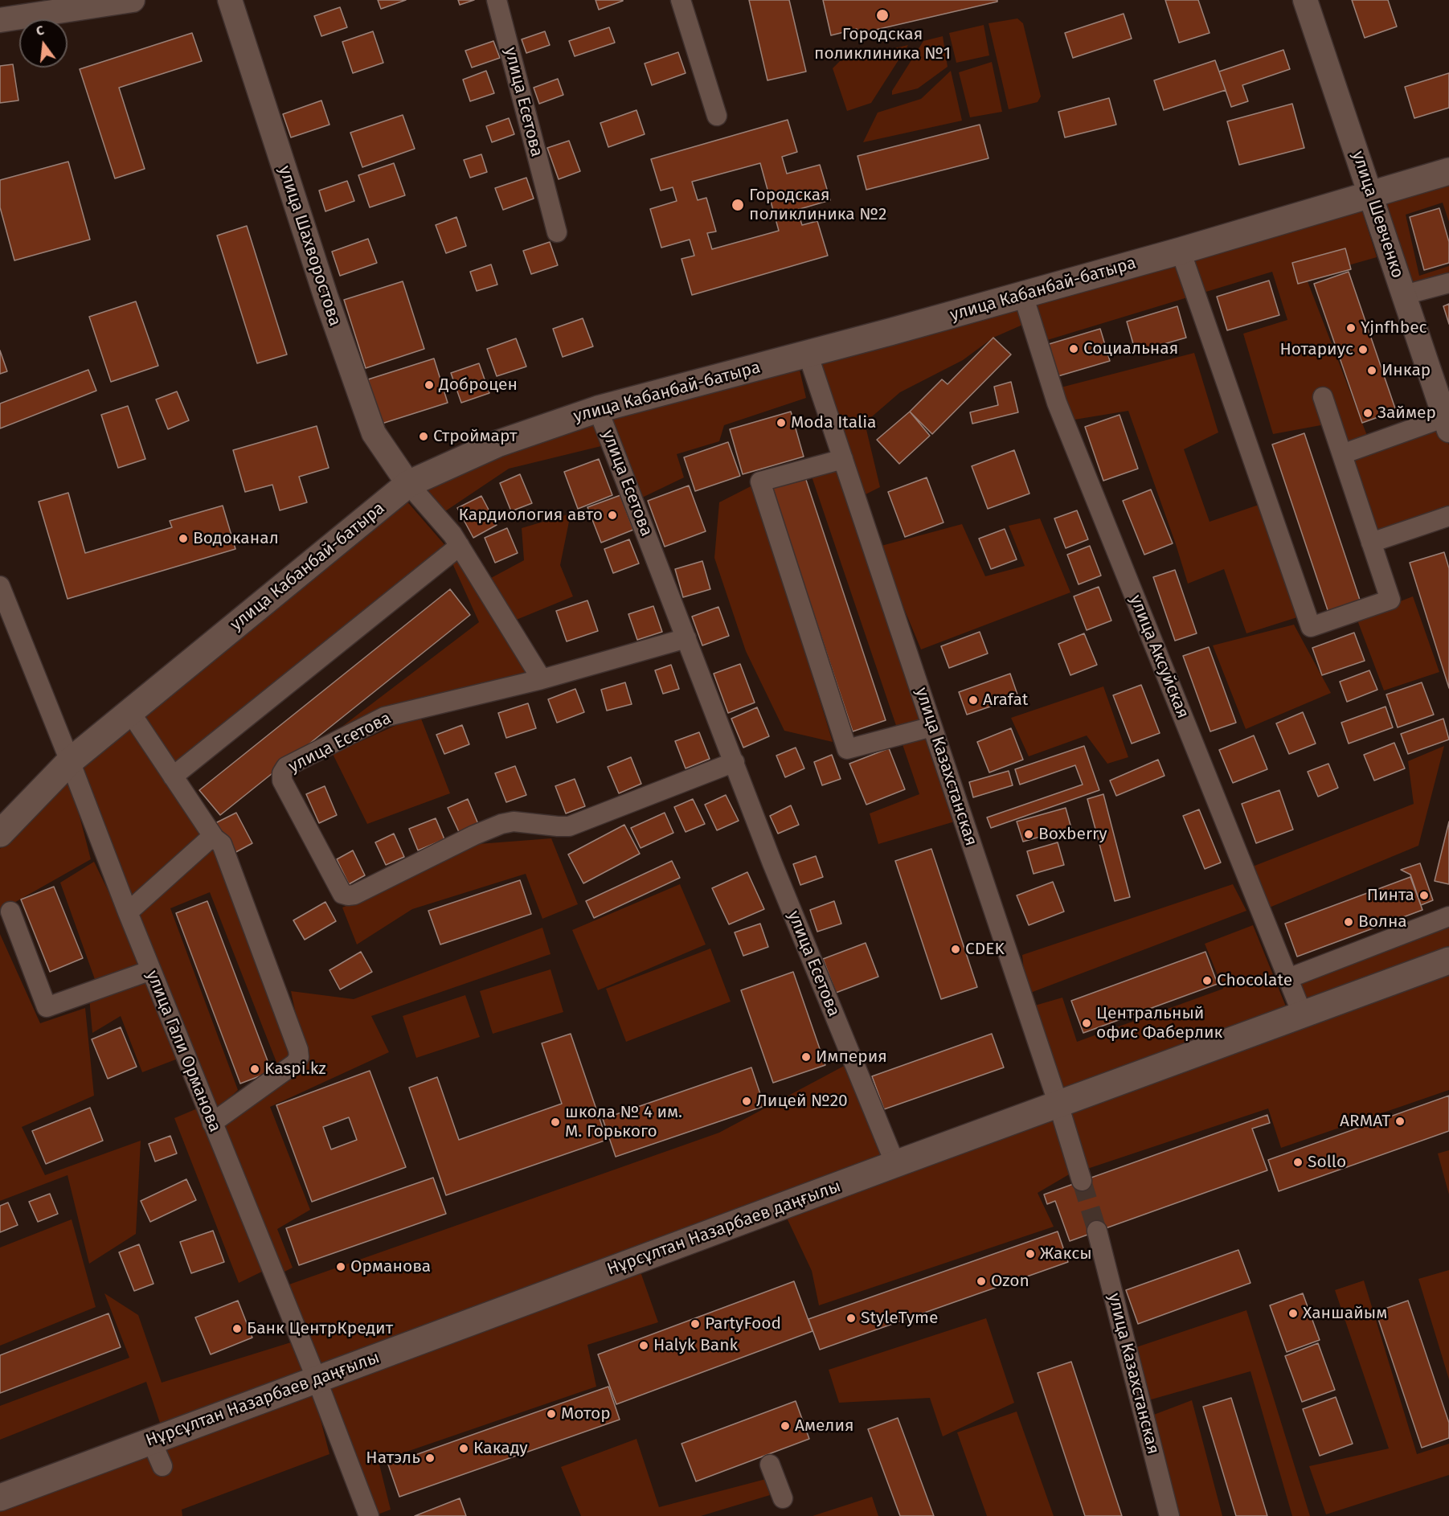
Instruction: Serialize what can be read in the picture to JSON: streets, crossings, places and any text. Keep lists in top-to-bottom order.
{
  "streets": {
    "main road": ["улица Кабанбай-батыра", "Нұрсұлтан Назарбаев даңғылы"],
    "street": [
      "улица Есетова",
      "улица Шевченко",
      "улица Шахворостова",
      "улица Аксуйская",
      "улица Казахстанская",
      "улица Гали Орманова"
    ]
  },
  "crossings": [
    ["улица Есетова", "улица Кабанбай-батыра"],
    ["улица Есетова", "Нұрсұлтан Назарбаев даңғылы"],
    ["улица Шевченко", "улица Кабанбай-батыра"],
    ["улица Шахворостова", "улица Кабанбай-батыра"],
    ["улица Кабанбай-батыра", "улица Аксуйская"],
    ["улица Кабанбай-батыра", "улица Казахстанская"],
    ["улица Кабанбай-батыра", "улица Гали Орманова"],
    ["улица Аксуйская", "Нұрсұлтан Назарбаев даңғылы"],
    ["улица Казахстанская", "Нұрсұлтан Назарбаев даңғылы"],
    ["улица Гали Орманова", "Нұрсұлтан Назарбаев даңғылы"]
  ],
  "places": [
    "Городская поликлиника №1",
    "Городская поликлиника №2",
    "Yjnfhbec",
    "Социальная",
    "Нотариус",
    "Инкар",
    "Доброцен",
    "Займер",
    "Moda Italia",
    "Строймарт",
    "Кардиология авто",
    "Водоканал",
    "Arafat",
    "Boxberry",
    "Пинта",
    "Волна",
    "CDEK",
    "Chocolate",
    "Центральный офис Фаберлик",
    "Империя",
    "Kaspi.kz",
    "Лицей №20",
    "ARMAT",
    "школа № 4 им. М. Горького",
    "Sollo",
    "Жаксы",
    "Орманова",
    "Ozon",
    "Ханшайым",
    "StyleTyme",
    "PartyFood",
    "Банк ЦентрКредит",
    "Halyk Bank",
    "Мотор",
    "Амелия",
    "Какаду",
    "Натэль"
  ],
  "north": "top"
}
